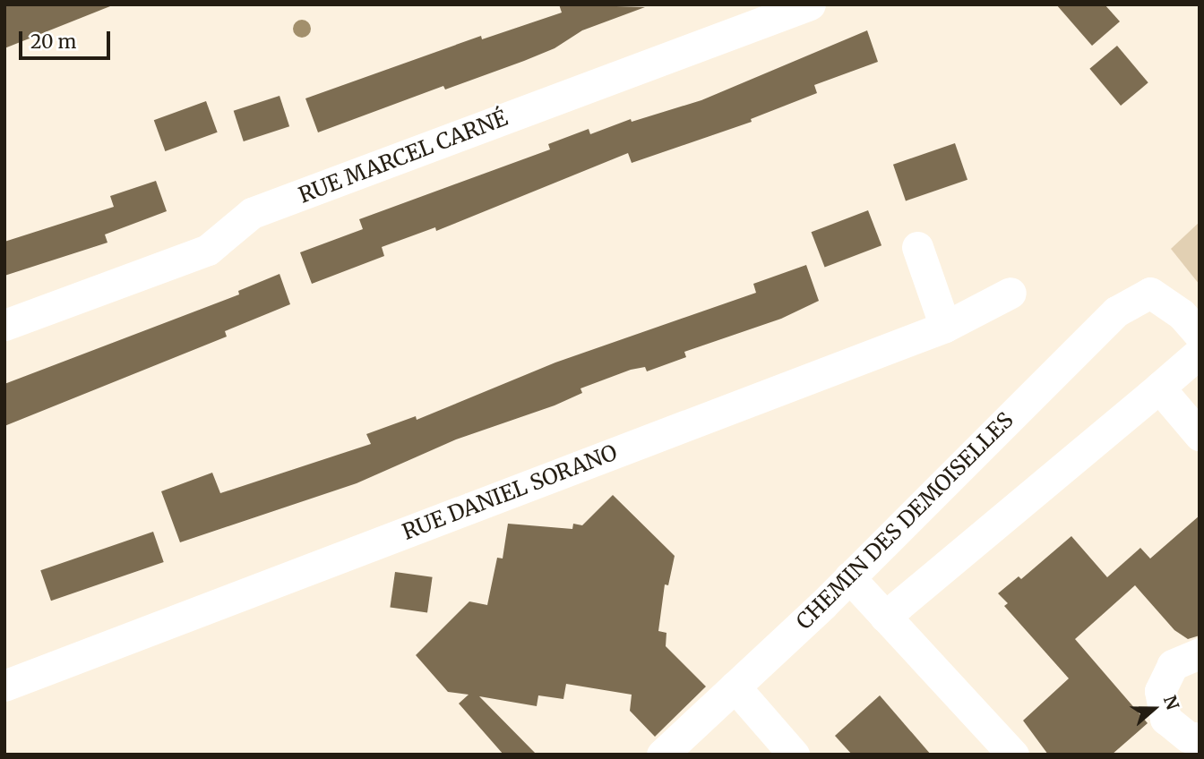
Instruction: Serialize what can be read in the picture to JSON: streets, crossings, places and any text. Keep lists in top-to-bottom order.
{
  "streets": {
    "street": ["RUE MARCEL CARNÉ", "RUE DANIEL SORANO", "CHEMIN DES DEMOISELLES"]
  },
  "scale_bar": "20 m",
  "north": "right"
}
